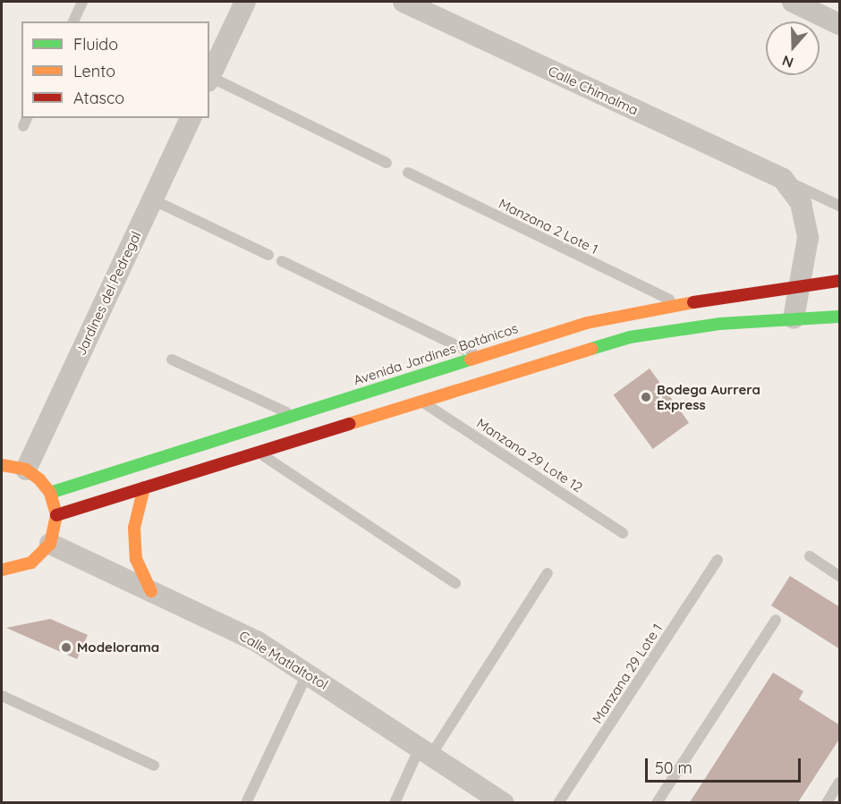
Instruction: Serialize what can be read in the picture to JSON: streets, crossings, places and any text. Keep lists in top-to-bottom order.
{
  "streets": {
    "street": [
      "Calle Chimalma",
      "Jardines del Pedregal",
      "Avenida Jardines Botánicos",
      "Calle Matlaltotol"
    ],
    "lane": ["Manzana 2 Lote 1", "Manzana 29 Lote 12", "Manzana 29 Lote 1"]
  },
  "crossings": [
    ["Calle Chimalma", "Avenida Jardines Botánicos"],
    ["Manzana 2 Lote 1", "Avenida Jardines Botánicos"]
  ],
  "places": ["Bodega Aurrera Express", "Modelorama"],
  "legend": ["Fluido", "Lento", "Atasco"],
  "scale_bar": "50 m",
  "north": "bottom"
}
